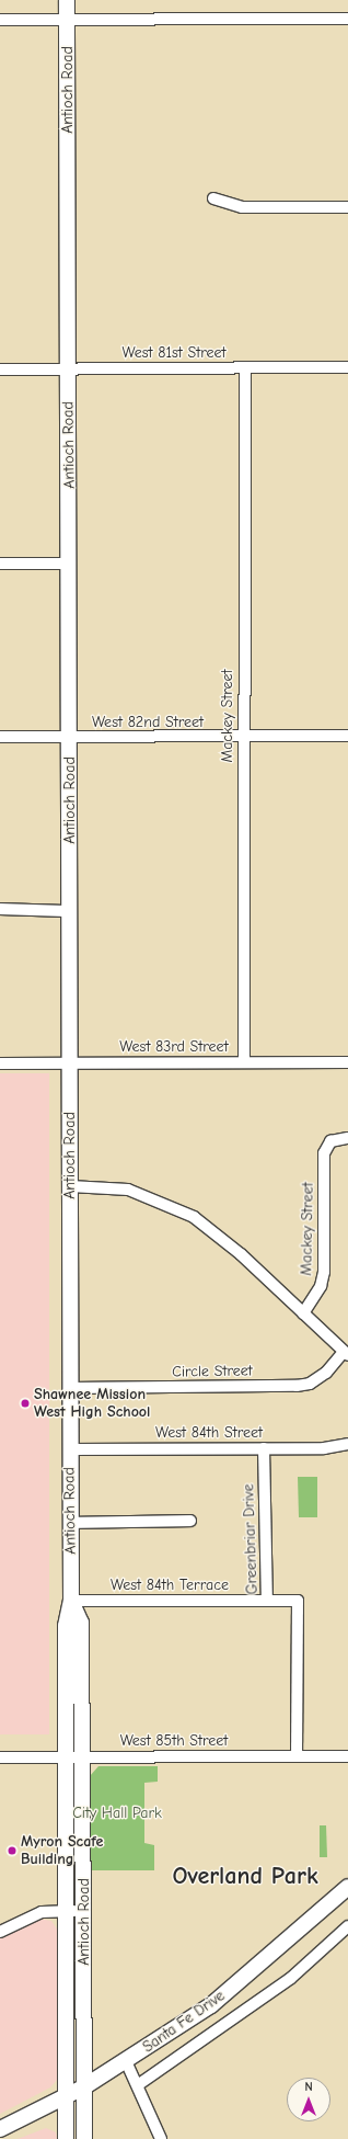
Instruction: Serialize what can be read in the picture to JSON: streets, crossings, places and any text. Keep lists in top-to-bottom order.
{
  "streets": {
    "main road": ["Antioch Road", "Santa Fe Drive"],
    "street": [
      "West 81st Street",
      "Mackey Street",
      "West 82nd Street",
      "West 83rd Street",
      "Circle Street",
      "West 84th Street",
      "Greenbriar Drive",
      "West 84th Terrace",
      "West 85th Street"
    ]
  },
  "crossings": [
    ["Antioch Road", "West 81st Street"],
    ["Antioch Road", "West 82nd Street"],
    ["Antioch Road", "West 83rd Street"],
    ["Antioch Road", "Circle Street"],
    ["Antioch Road", "West 84th Street"],
    ["Antioch Road", "West 84th Terrace"],
    ["Antioch Road", "West 85th Street"],
    ["Antioch Road", "Santa Fe Drive"],
    ["West 81st Street", "Mackey Street"],
    ["Mackey Street", "West 82nd Street"],
    ["Mackey Street", "West 83rd Street"],
    ["West 84th Street", "Greenbriar Drive"],
    ["Greenbriar Drive", "West 84th Terrace"],
    ["Greenbriar Drive", "West 85th Street"]
  ],
  "districts": ["Overland Park"],
  "parks": ["City Hall Park"],
  "places": ["Shawnee Mission West High School", "Myron Scafe Building"],
  "north": "top"
}
